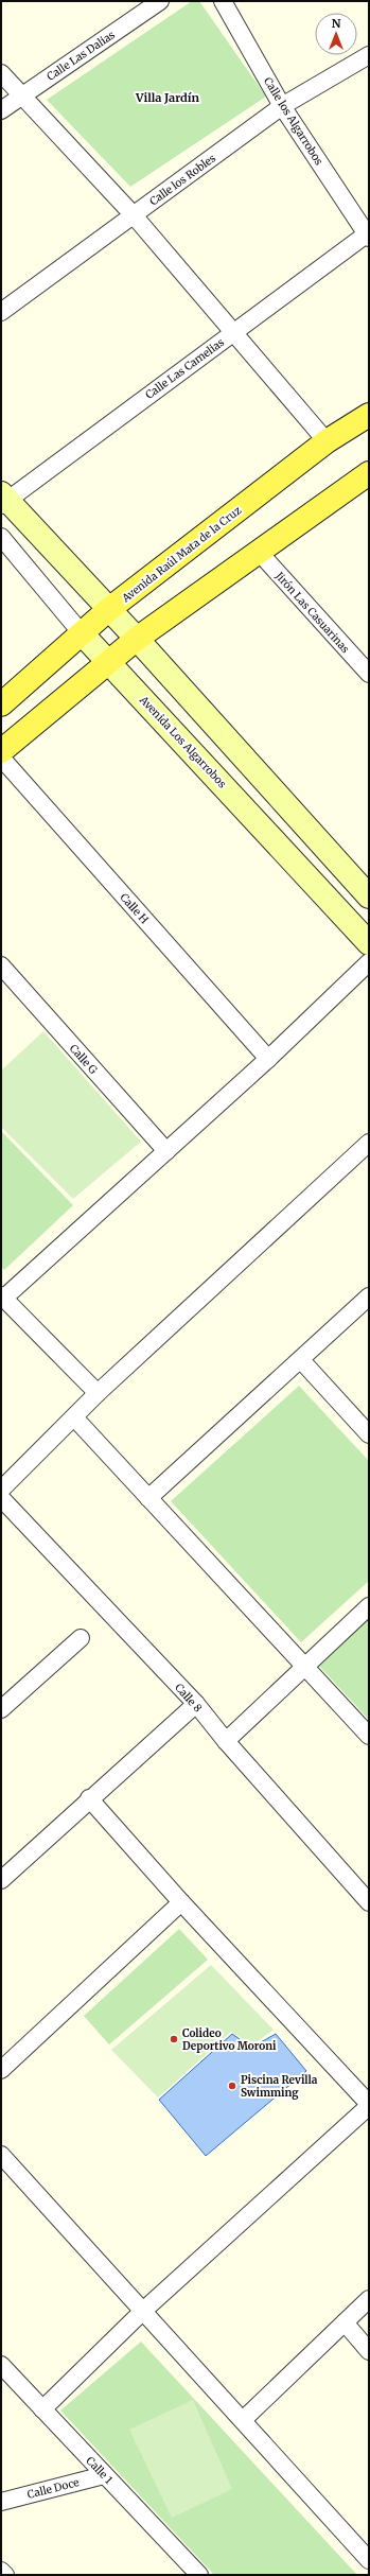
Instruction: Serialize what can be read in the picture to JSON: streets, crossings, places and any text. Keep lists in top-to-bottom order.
{
  "streets": {
    "main road": ["Avenida Raúl Mata de la Cruz"],
    "street": [
      "Calle Las Dalias",
      "Calle los Algarrobos",
      "Calle los Robles",
      "Calle Las Camelias",
      "Jirón Las Casuarinas",
      "Avenida Los Algarrobos",
      "Calle H",
      "Calle G",
      "Calle 8",
      "Calle 1",
      "Calle Doce"
    ]
  },
  "crossings": [
    ["Calle los Algarrobos", "Calle los Robles"],
    ["Calle los Algarrobos", "Calle Las Camelias"],
    ["Avenida Raúl Mata de la Cruz", "Avenida Los Algarrobos"],
    ["Calle 1", "Calle Doce"]
  ],
  "districts": ["Villa Jardín"],
  "places": ["Colideo Deportivo Moroni", "Piscina Revilla Swimming"],
  "north": "top"
}
